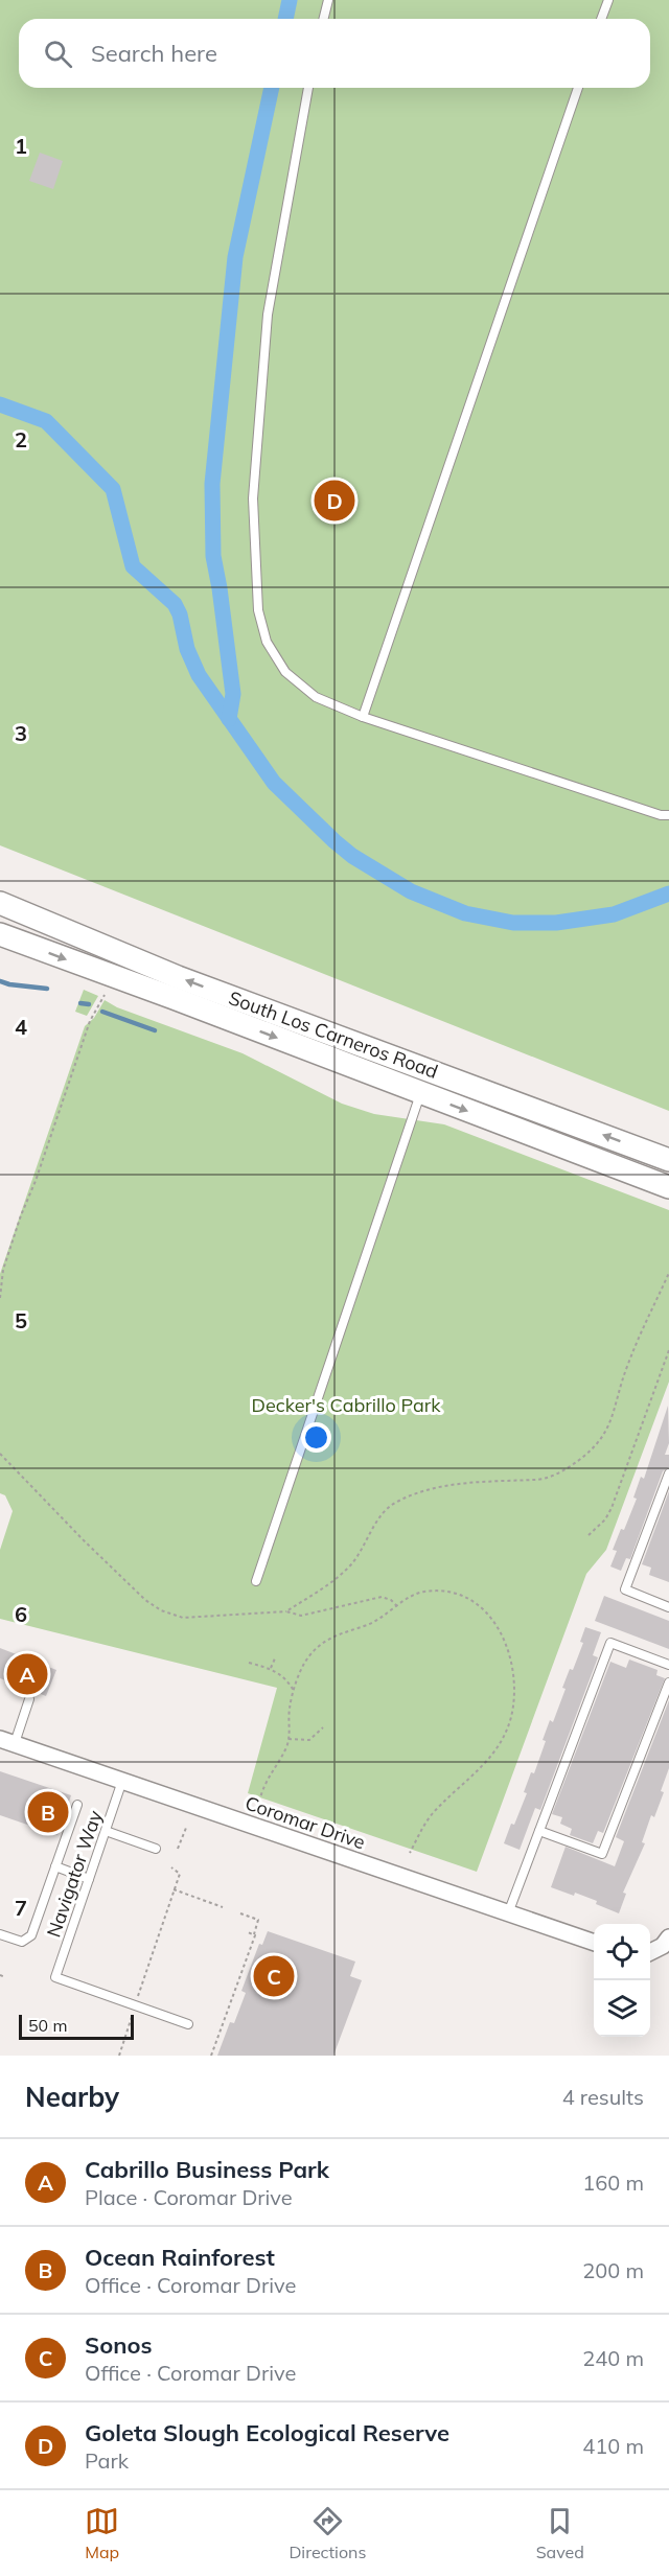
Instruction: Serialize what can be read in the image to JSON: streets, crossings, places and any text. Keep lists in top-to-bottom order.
{
  "streets": {
    "main road": ["South Los Carneros Road"],
    "street": ["Coromar Drive"],
    "lane": ["Navigator Way"]
  },
  "crossings": [
    ["Coromar Drive", "Navigator Way"]
  ],
  "parks": ["Decker's Cabrillo Park"],
  "scale_bar": "50 m",
  "page": {
    "search": "Search here",
    "pins": [
      "D",
      "A",
      "B",
      "C"
    ],
    "scale": "50 m",
    "heading": ["Nearby", "4 results"],
    "list": [
      {
        "mark": "A",
        "name": "Cabrillo Business Park",
        "note": "Place · Coromar Drive",
        "value": "160 m"
      },
      {
        "mark": "B",
        "name": "Ocean Rainforest",
        "note": "Office · Coromar Drive",
        "value": "200 m"
      },
      {
        "mark": "C",
        "name": "Sonos",
        "note": "Office · Coromar Drive",
        "value": "240 m"
      },
      {
        "mark": "D",
        "name": "Goleta Slough Ecological Reserve",
        "note": "Park",
        "value": "410 m"
      }
    ],
    "nav": ["Map", "Directions", "Saved"]
  },
  "grid": {
    "rows": [
      "1",
      "2",
      "3",
      "4",
      "5",
      "6",
      "7"
    ]
  }
}
